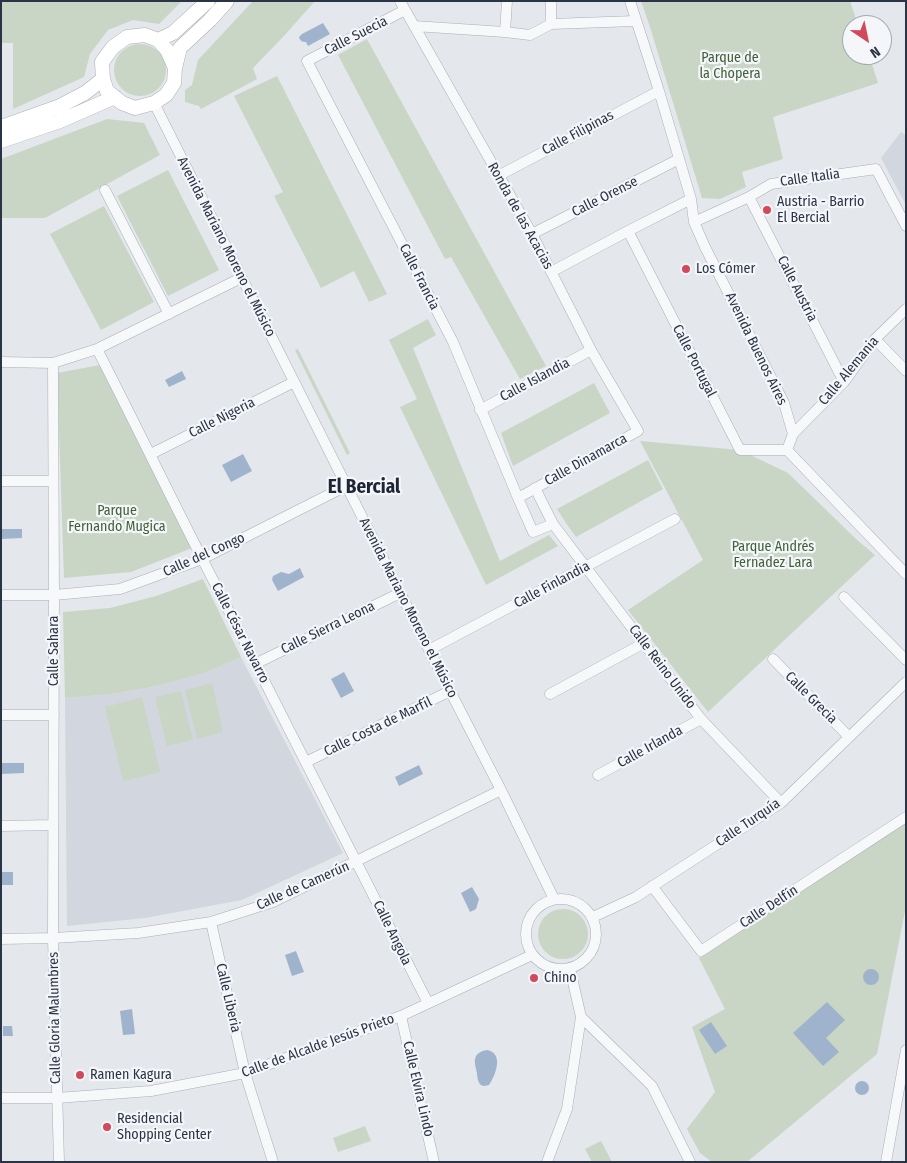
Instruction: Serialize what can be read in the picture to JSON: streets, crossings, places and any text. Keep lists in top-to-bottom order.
{
  "streets": {
    "street": [
      "Calle Suecia",
      "Calle Filipinas",
      "Calle Italia",
      "Calle Orense",
      "Ronda de las Acacias",
      "Avenida Mariano Moreno el Músico",
      "Calle Francia",
      "Calle Austria",
      "Avenida Buenos Aires",
      "Calle Portugal",
      "Calle Alemania",
      "Calle Islandia",
      "Calle Nigeria",
      "Calle Dinamarca",
      "Calle del Congo",
      "Calle Finlandia",
      "Calle Sierra Leona",
      "Calle César Navarro",
      "Calle Sahara",
      "Calle Reino Unido",
      "Calle Grecia",
      "Calle Costa de Marfíl",
      "Calle Irlanda",
      "Calle Turquía",
      "Calle de Camerún",
      "Calle Delfín",
      "Calle Angola",
      "Calle Liberia",
      "Calle Gloria Malumbres",
      "Calle de Alcalde Jesús Prieto",
      "Calle Elvira Lindo"
    ]
  },
  "crossings": [
    ["Calle Suecia", "Ronda de las Acacias"],
    ["Calle Suecia", "Calle Francia"],
    ["Calle Filipinas", "Ronda de las Acacias"],
    ["Calle Filipinas", "Avenida Buenos Aires"],
    ["Calle Italia", "Calle Austria"],
    ["Calle Italia", "Avenida Buenos Aires"],
    ["Calle Orense", "Ronda de las Acacias"],
    ["Calle Orense", "Avenida Buenos Aires"],
    ["Ronda de las Acacias", "Calle Islandia"],
    ["Ronda de las Acacias", "Calle Dinamarca"],
    ["Avenida Mariano Moreno el Músico", "Calle Nigeria"],
    ["Avenida Mariano Moreno el Músico", "Calle del Congo"],
    ["Avenida Mariano Moreno el Músico", "Calle Finlandia"],
    ["Avenida Mariano Moreno el Músico", "Calle Sierra Leona"],
    ["Avenida Mariano Moreno el Músico", "Calle Costa de Marfíl"],
    ["Avenida Mariano Moreno el Músico", "Calle Turquía"],
    ["Avenida Mariano Moreno el Músico", "Calle de Camerún"],
    ["Avenida Mariano Moreno el Músico", "Calle de Alcalde Jesús Prieto"],
    ["Calle Francia", "Calle Islandia"],
    ["Calle Francia", "Calle Dinamarca"],
    ["Calle Francia", "Calle Reino Unido"],
    ["Calle Austria", "Calle Alemania"],
    ["Avenida Buenos Aires", "Calle Alemania"],
    ["Calle Nigeria", "Calle César Navarro"],
    ["Calle Dinamarca", "Calle Reino Unido"],
    ["Calle del Congo", "Calle César Navarro"],
    ["Calle del Congo", "Calle Sahara"],
    ["Calle Finlandia", "Calle Reino Unido"],
    ["Calle Sierra Leona", "Calle César Navarro"],
    ["Calle César Navarro", "Calle Costa de Marfíl"],
    ["Calle César Navarro", "Calle de Camerún"],
    ["Calle César Navarro", "Calle Angola"],
    ["Calle Sahara", "Calle de Camerún"],
    ["Calle Sahara", "Calle Gloria Malumbres"],
    ["Calle Reino Unido", "Calle Irlanda"],
    ["Calle Reino Unido", "Calle Turquía"],
    ["Calle Grecia", "Calle Turquía"],
    ["Calle Turquía", "Calle Delfín"],
    ["Calle Turquía", "Calle de Alcalde Jesús Prieto"],
    ["Calle de Camerún", "Calle Angola"],
    ["Calle de Camerún", "Calle Liberia"],
    ["Calle de Camerún", "Calle Gloria Malumbres"],
    ["Calle Angola", "Calle de Alcalde Jesús Prieto"],
    ["Calle Liberia", "Calle de Alcalde Jesús Prieto"],
    ["Calle Gloria Malumbres", "Calle de Alcalde Jesús Prieto"],
    ["Calle de Alcalde Jesús Prieto", "Calle Elvira Lindo"]
  ],
  "districts": ["El Bercial"],
  "parks": ["Parque de la Chopera", "Parque Fernando Mugica", "Parque Andrés Fernadez Lara"],
  "places": [
    "Austria - Barrio El Bercial",
    "Los Cómer",
    "Chino",
    "Ramen Kagura",
    "Residencial Shopping Center"
  ],
  "north": "bottom right"
}
